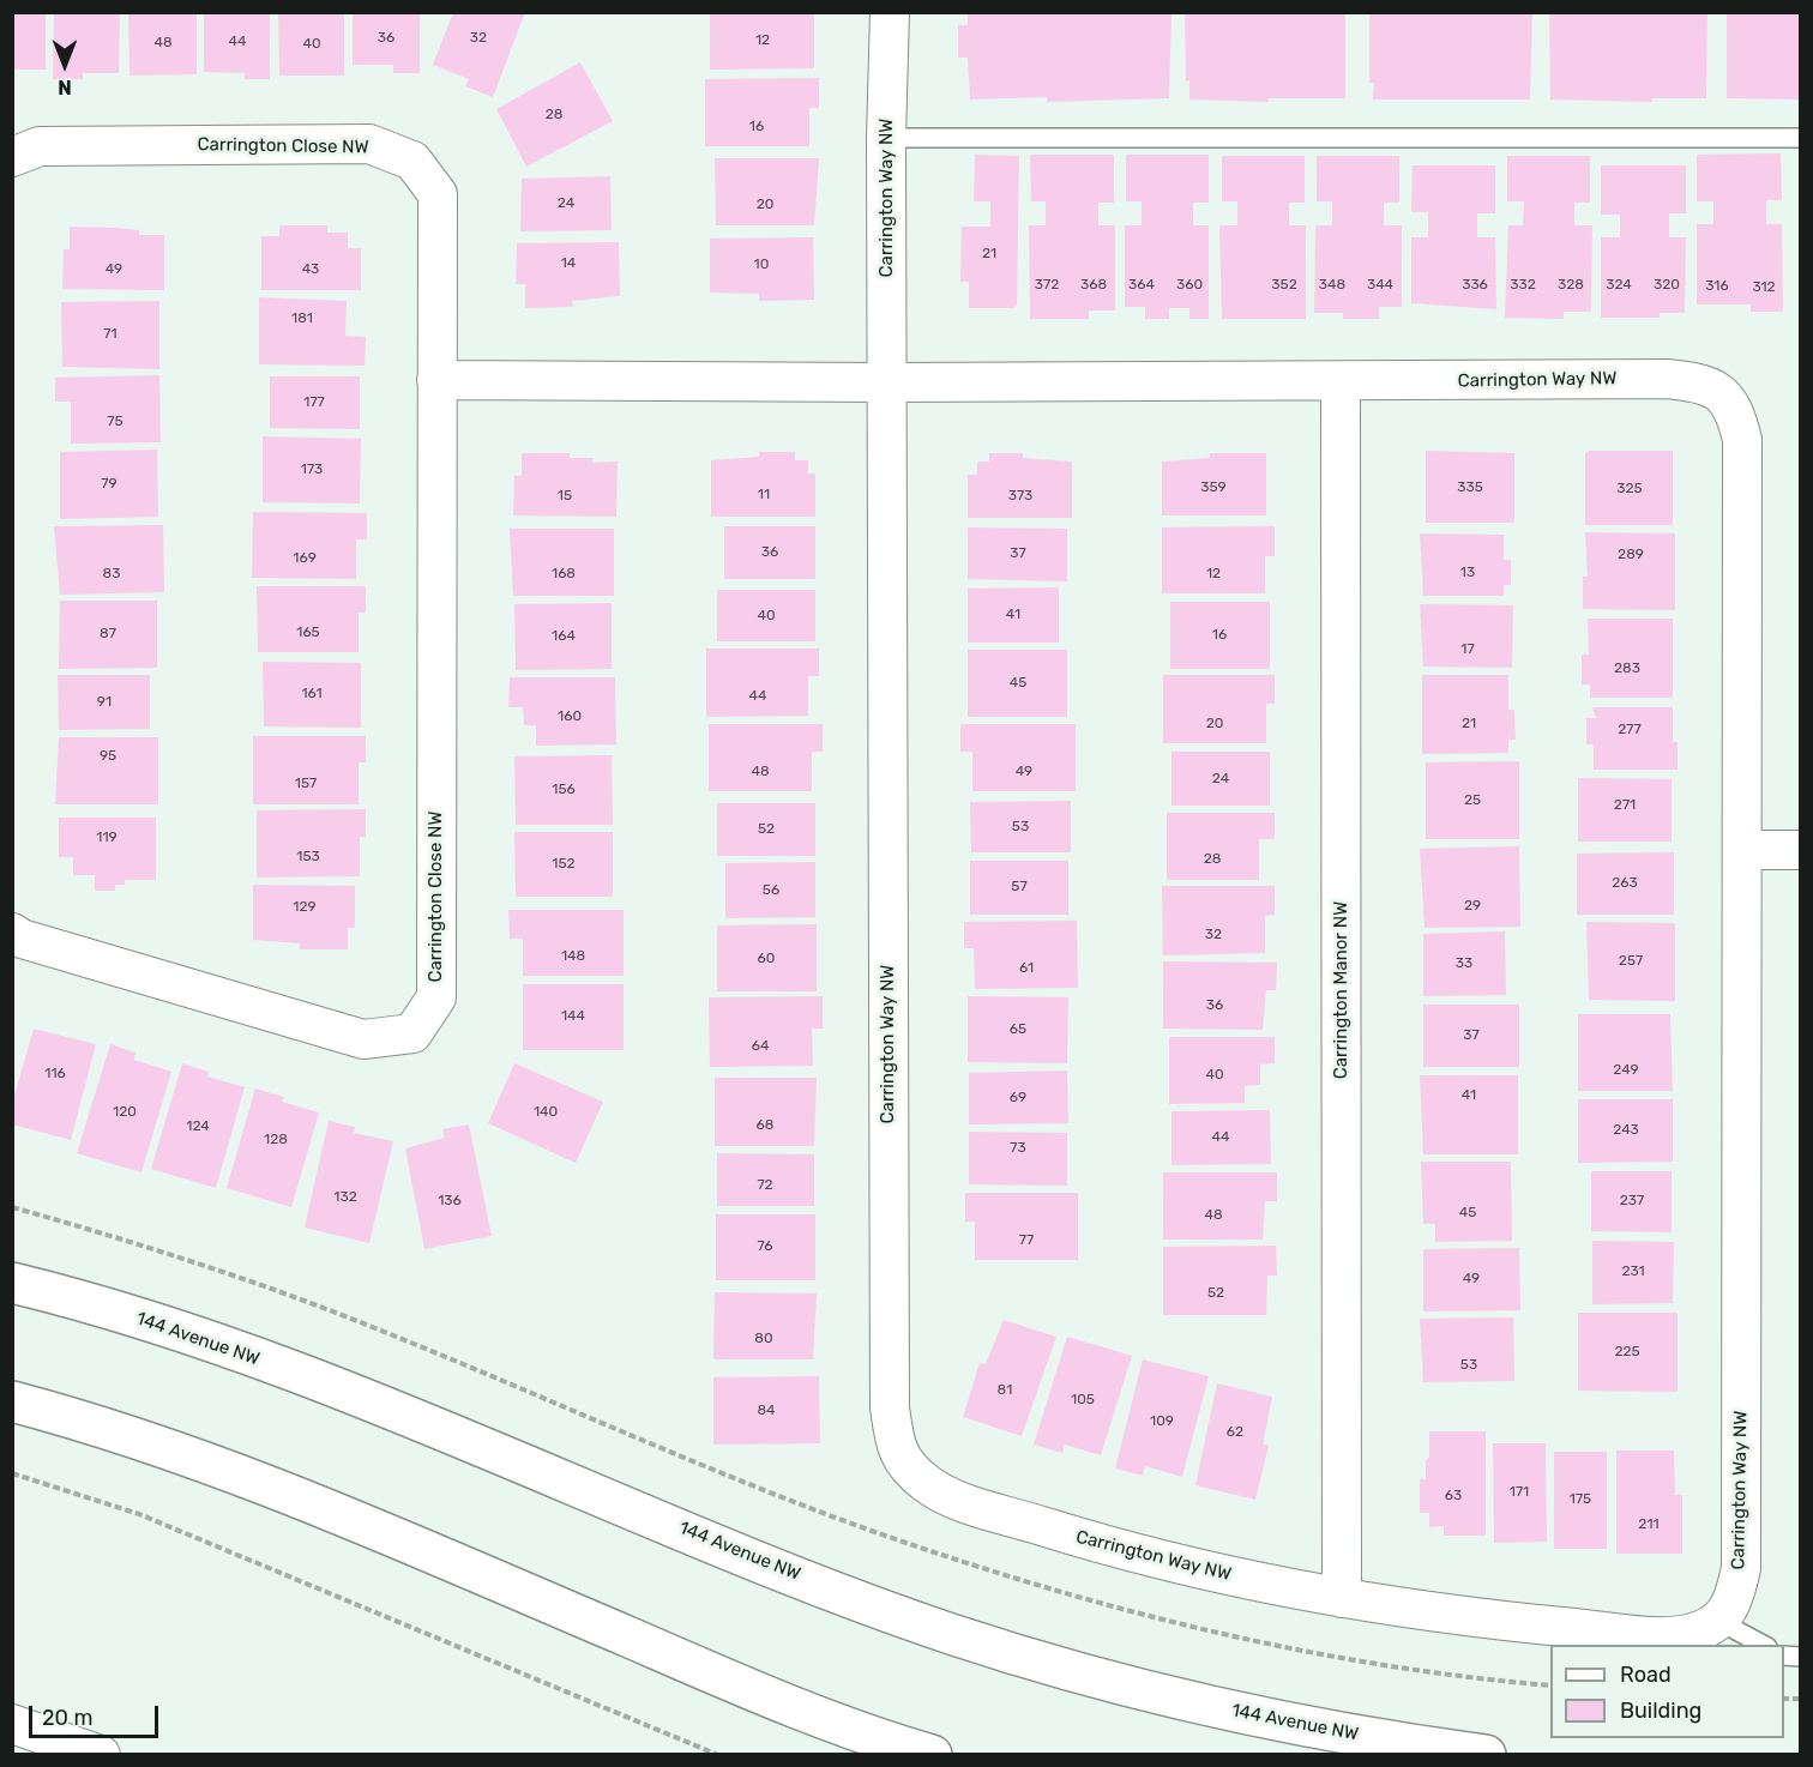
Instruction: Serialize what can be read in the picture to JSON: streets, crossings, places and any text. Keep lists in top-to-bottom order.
{
  "streets": {
    "main road": ["144 Avenue NW"],
    "street": ["Carrington Close NW", "Carrington Way NW", "Carrington Manor NW"]
  },
  "crossings": [
    ["Carrington Way NW", "Carrington Manor NW"]
  ],
  "house_numbers": [
    "36",
    "32",
    "12",
    "44",
    "48",
    "40",
    "28",
    "16",
    "24",
    "20",
    "21",
    "14",
    "10",
    "49",
    "43",
    "372",
    "368",
    "364",
    "360",
    "352",
    "348",
    "344",
    "336",
    "332",
    "328",
    "324",
    "320",
    "316",
    "312",
    "181",
    "71",
    "177",
    "75",
    "173",
    "79",
    "359",
    "335",
    "325",
    "11",
    "15",
    "373",
    "36",
    "37",
    "289",
    "169",
    "13",
    "83",
    "168",
    "12",
    "41",
    "40",
    "165",
    "87",
    "16",
    "164",
    "17",
    "283",
    "45",
    "161",
    "44",
    "91",
    "160",
    "20",
    "21",
    "277",
    "95",
    "48",
    "49",
    "24",
    "157",
    "156",
    "25",
    "271",
    "53",
    "52",
    "119",
    "153",
    "28",
    "152",
    "263",
    "57",
    "56",
    "29",
    "129",
    "32",
    "148",
    "60",
    "257",
    "33",
    "61",
    "36",
    "144",
    "65",
    "37",
    "64",
    "249",
    "116",
    "40",
    "41",
    "69",
    "120",
    "140",
    "68",
    "124",
    "243",
    "44",
    "128",
    "73",
    "72",
    "132",
    "136",
    "237",
    "45",
    "48",
    "77",
    "76",
    "231",
    "49",
    "52",
    "80",
    "225",
    "53",
    "81",
    "105",
    "84",
    "109",
    "62",
    "171",
    "63",
    "175",
    "211"
  ],
  "legend": ["Road", "Building"],
  "scale_bar": "20 m",
  "north": "bottom"
}
